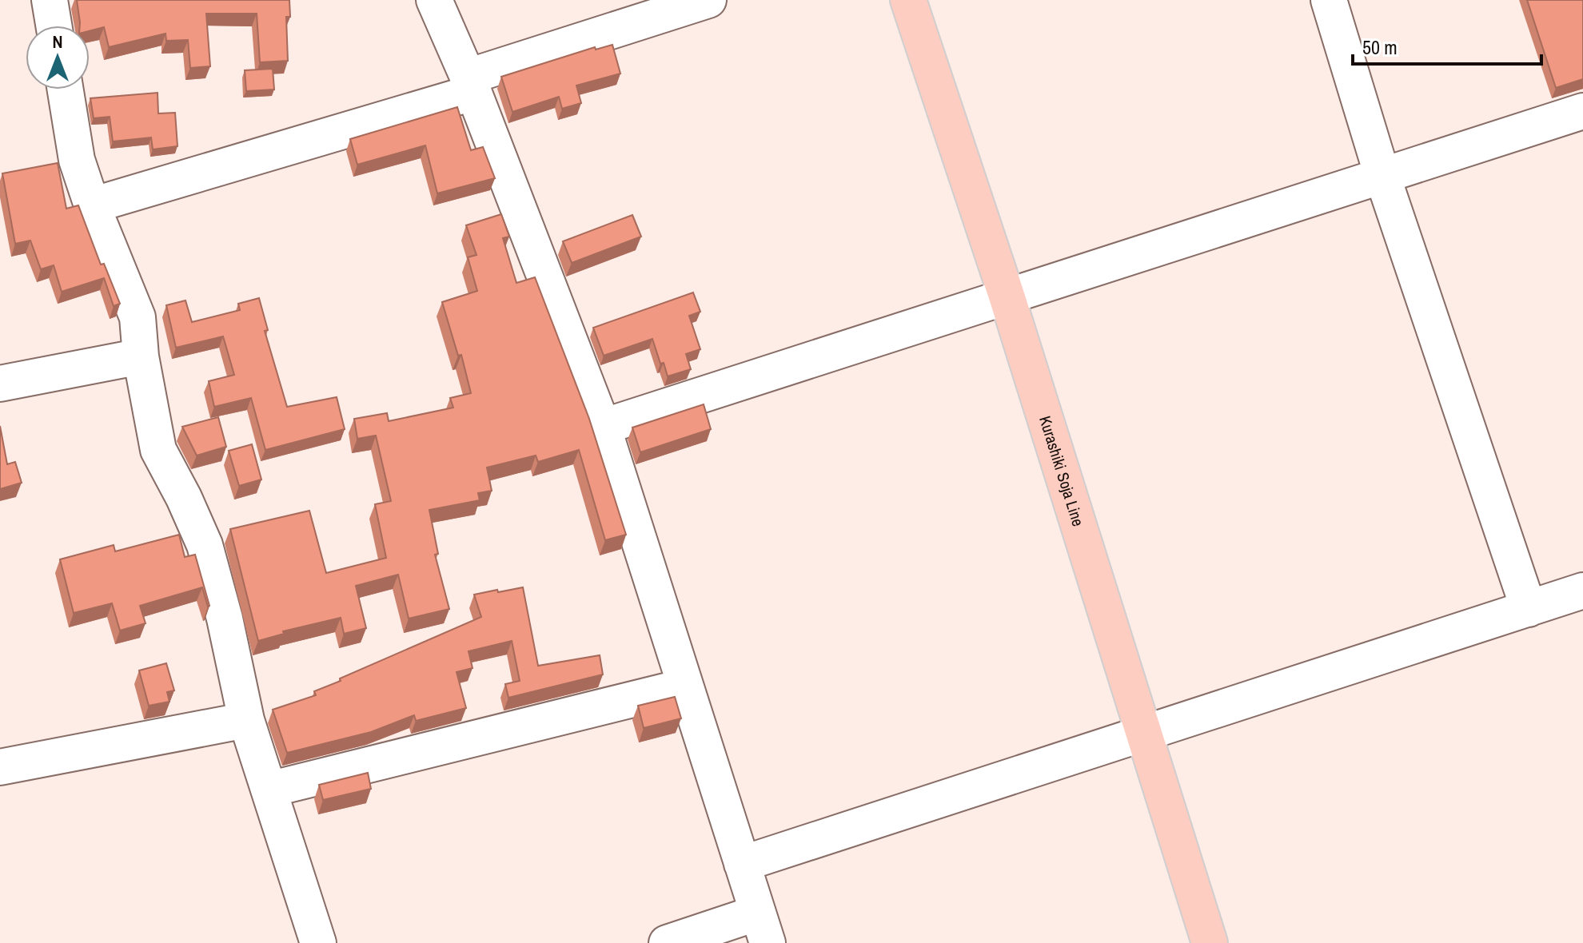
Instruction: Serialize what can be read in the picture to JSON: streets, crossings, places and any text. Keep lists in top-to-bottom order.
{
  "streets": {
    "main road": ["Kurashiki Soja Line"]
  },
  "scale_bar": "50 m",
  "north": "top"
}
